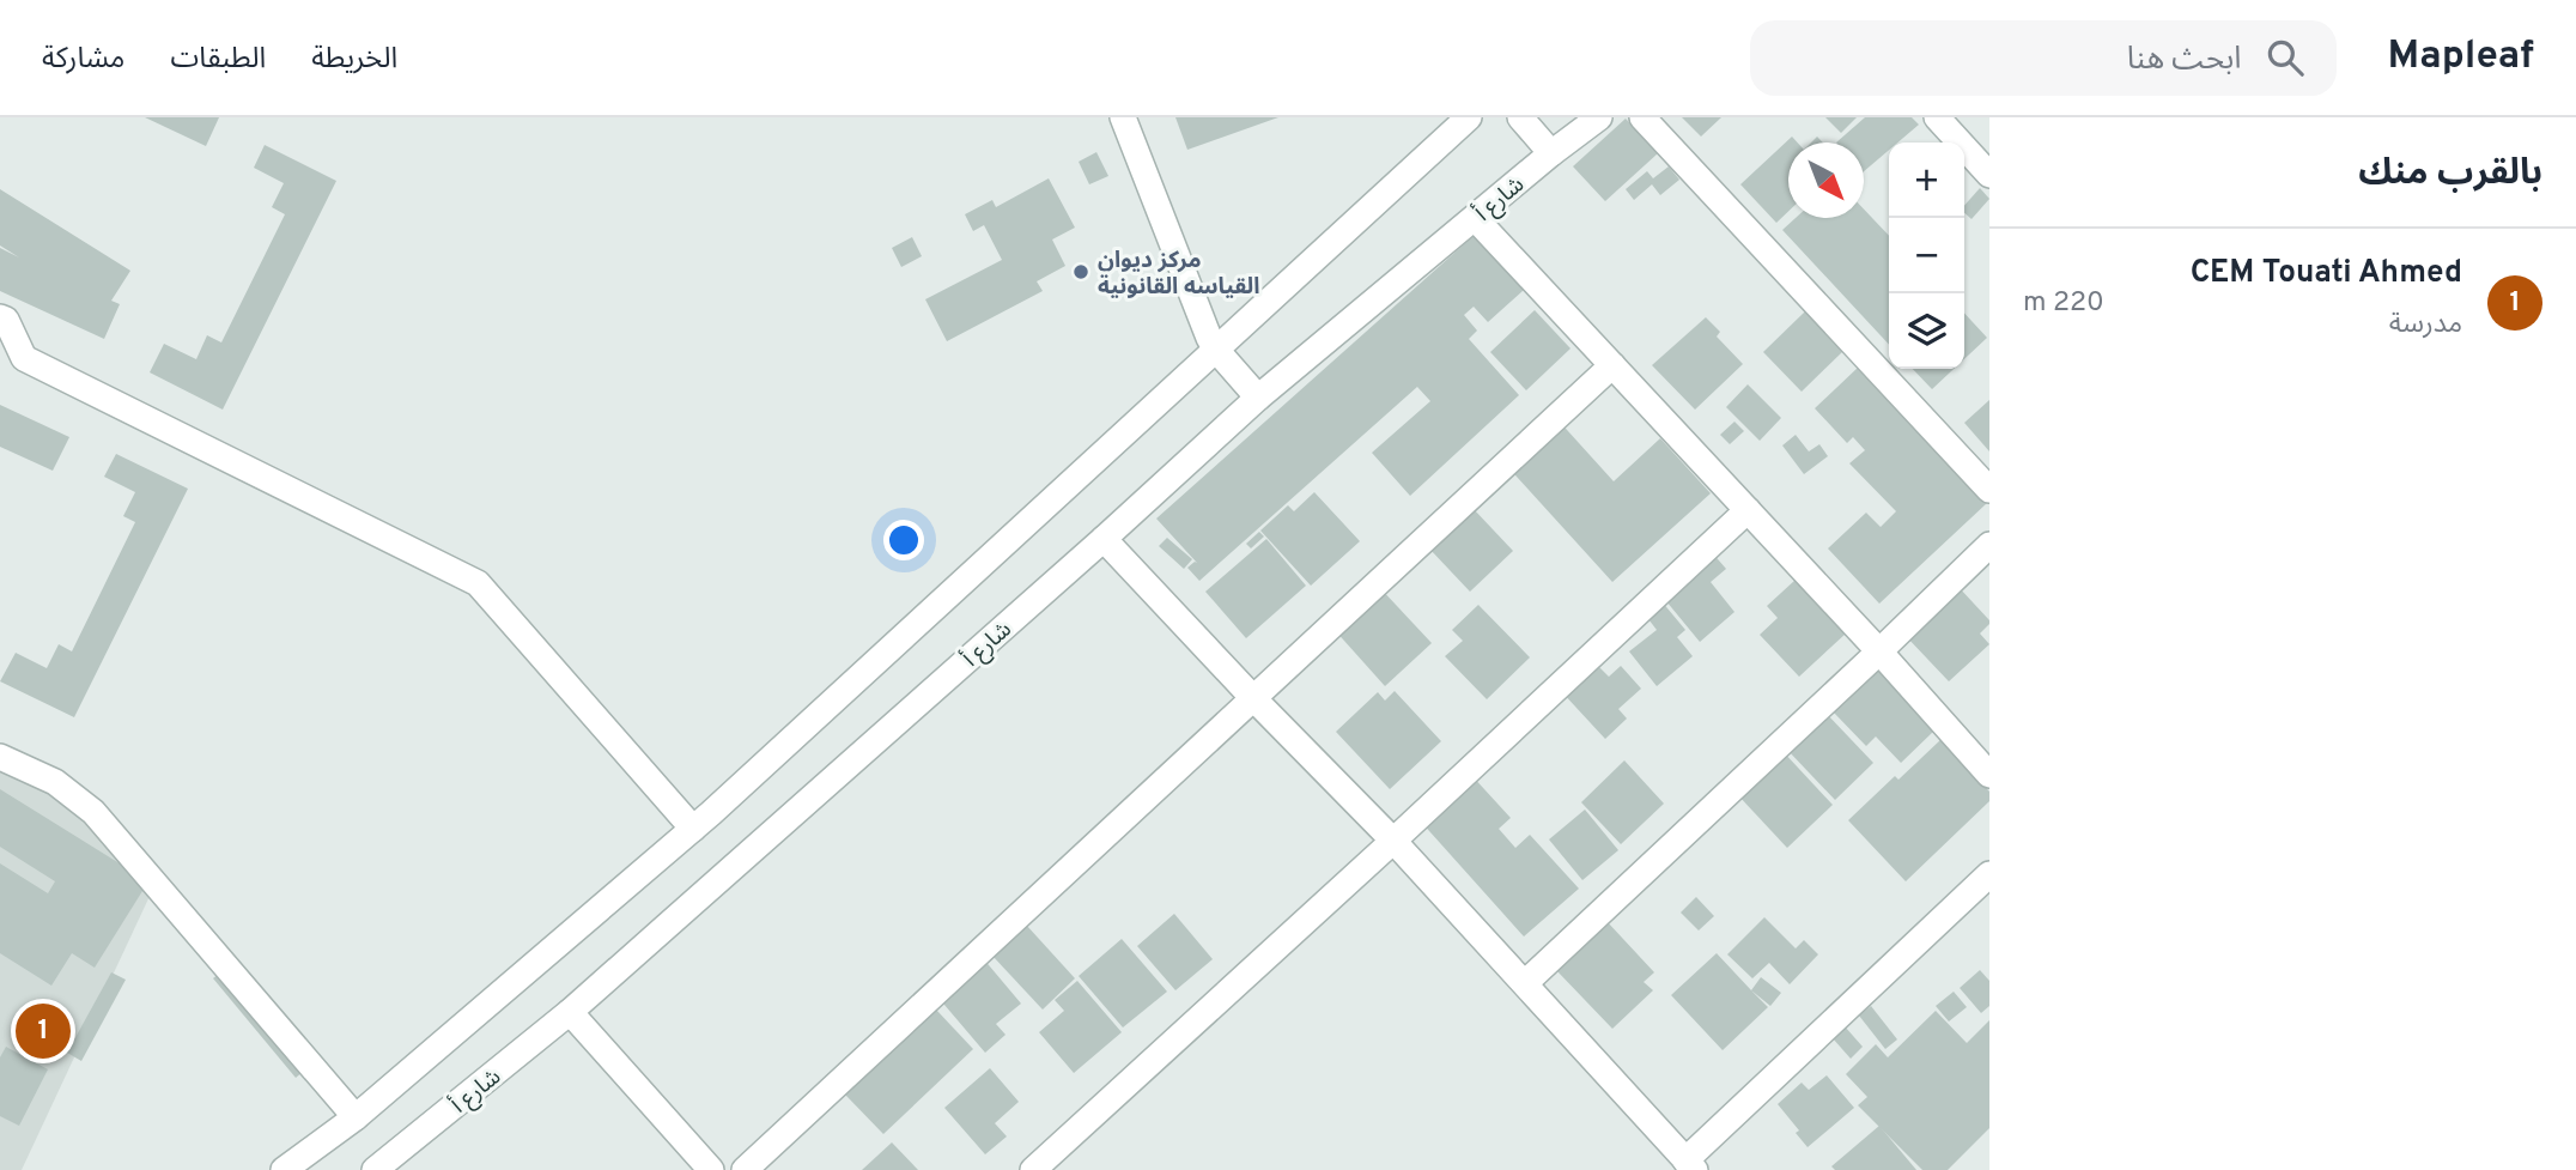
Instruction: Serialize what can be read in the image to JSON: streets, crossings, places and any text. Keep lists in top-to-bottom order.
{
  "streets": {
    "street": ["شارع أ"]
  },
  "places": ["مركز ديوان القياسه القانونية"],
  "north": "bottom right",
  "page": {
    "header": "Mapleaf",
    "search": "ابحث هنا",
    "nav": ["الخريطة", "الطبقات", "مشاركة"],
    "heading": "بالقرب منك",
    "map_buttons": ["+", "−"],
    "list": [
      {
        "mark": "1",
        "name": "CEM Touati Ahmed",
        "note": "مدرسة",
        "value": "220 m"
      }
    ],
    "pins": "1"
  }
}
